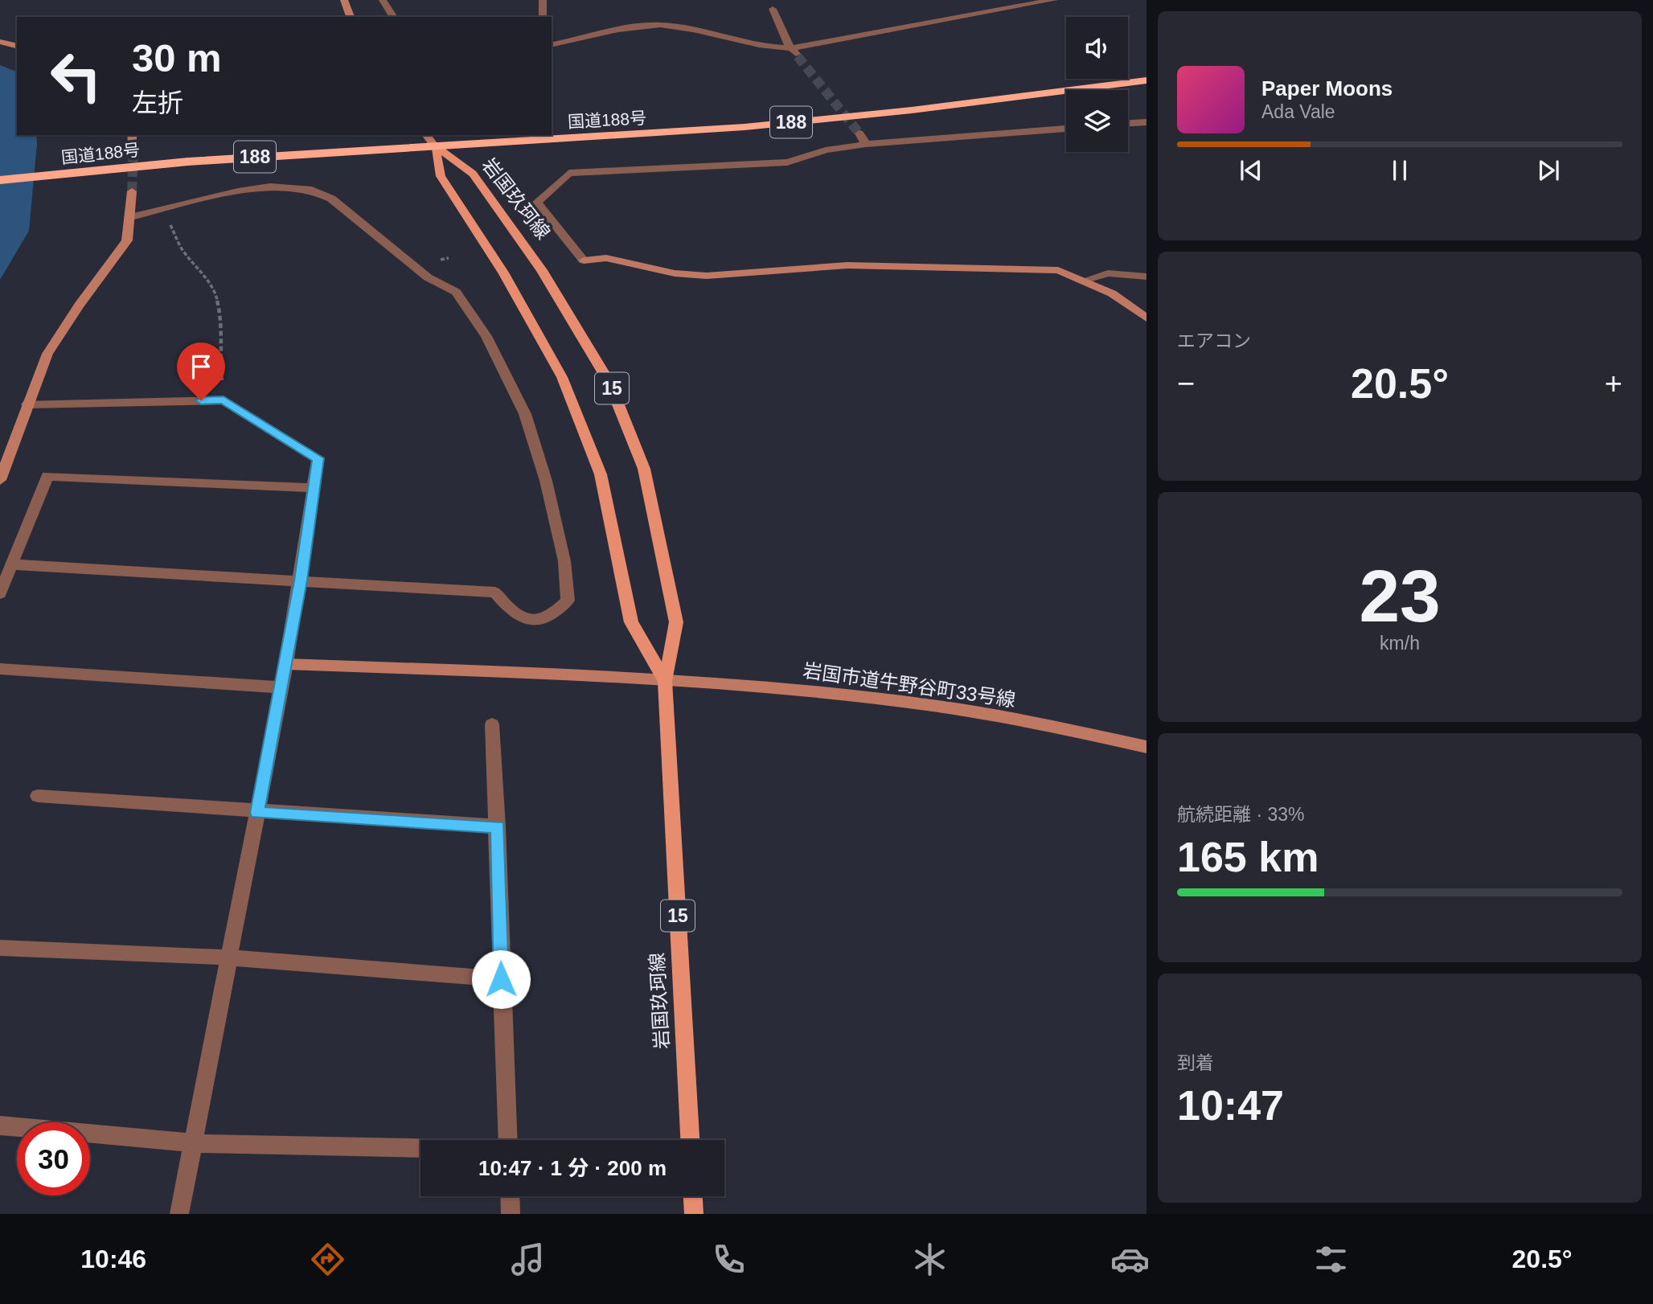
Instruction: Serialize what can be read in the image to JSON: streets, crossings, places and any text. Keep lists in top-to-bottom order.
{
  "streets": {
    "highway": ["国道188号", "188"],
    "main road": ["岩国玖珂線", "15"],
    "street": ["岩国市道牛野谷町33号線"]
  },
  "crossings": [
    ["国道188号", "岩国玖珂線"],
    ["岩国玖珂線", "岩国市道牛野谷町33号線"]
  ],
  "page": {
    "turn": ["30 m", "左折"],
    "song": ["Paper Moons", "Ada Vale"],
    "tile": [
      "エアコン",
      ["23", "km/h"],
      ["航続距離 · 33%", "165 km"],
      ["到着", "10:47"]
    ],
    "heat": ["−", "20.5°", "+"],
    "limit": "30",
    "trip": "10:47 · 1 分 · 200 m",
    "tabs": ["10:46", "20.5°"]
  }
}
